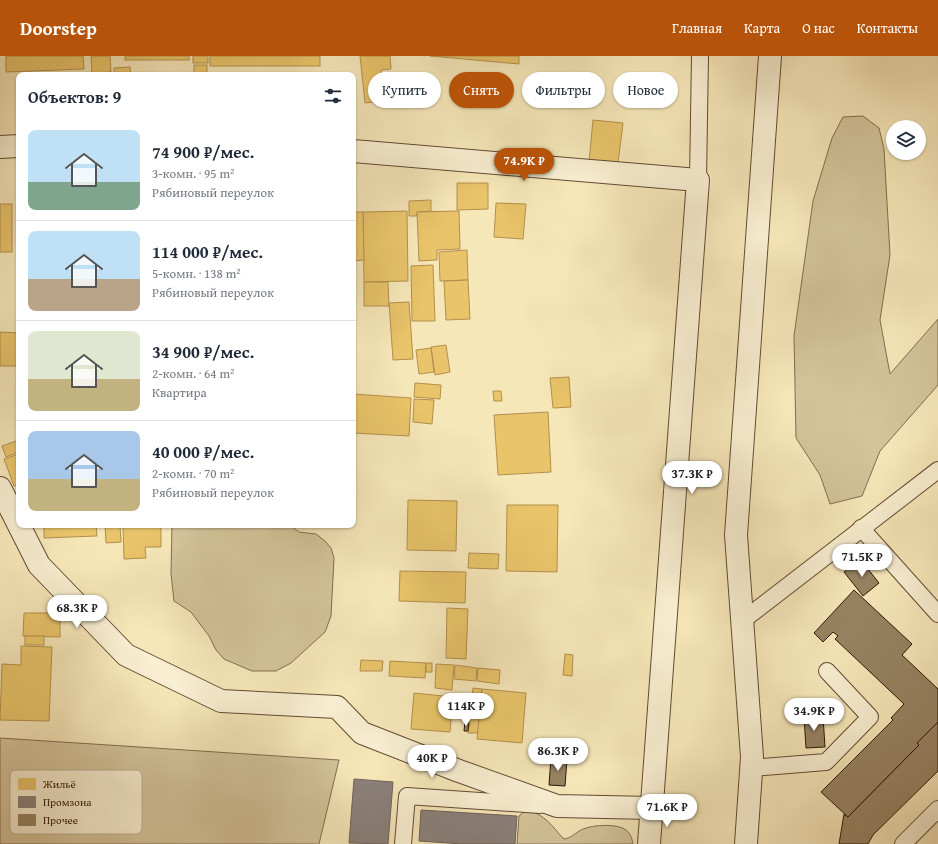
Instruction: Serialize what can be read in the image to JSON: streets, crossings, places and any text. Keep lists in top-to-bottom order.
{
  "legend": ["Жильё", "Промзона", "Прочее"],
  "page": {
    "header": "Doorstep",
    "nav": [
      "Главная",
      "Карта",
      "О нас",
      "Контакты"
    ],
    "chip": [
      "Купить",
      "Снять",
      "Фильтры",
      "Новое"
    ],
    "heading": "Объектов: 9",
    "list": [
      {
        "name": "74 900 ₽/мес.",
        "note": "3-комн. · 95 m² · Рябиновый переулок"
      },
      {
        "name": "114 000 ₽/мес.",
        "note": "5-комн. · 138 m² · Рябиновый переулок"
      },
      {
        "name": "34 900 ₽/мес.",
        "note": "2-комн. · 64 m² · Квартира"
      },
      {
        "name": "40 000 ₽/мес.",
        "note": "2-комн. · 70 m² · Рябиновый переулок"
      }
    ],
    "price": [
      "74.9K ₽",
      "37.3K ₽",
      "71.5K ₽",
      "68.3K ₽",
      "114K ₽",
      "34.9K ₽",
      "86.3K ₽",
      "40K ₽",
      "71.6K ₽"
    ]
  }
}
